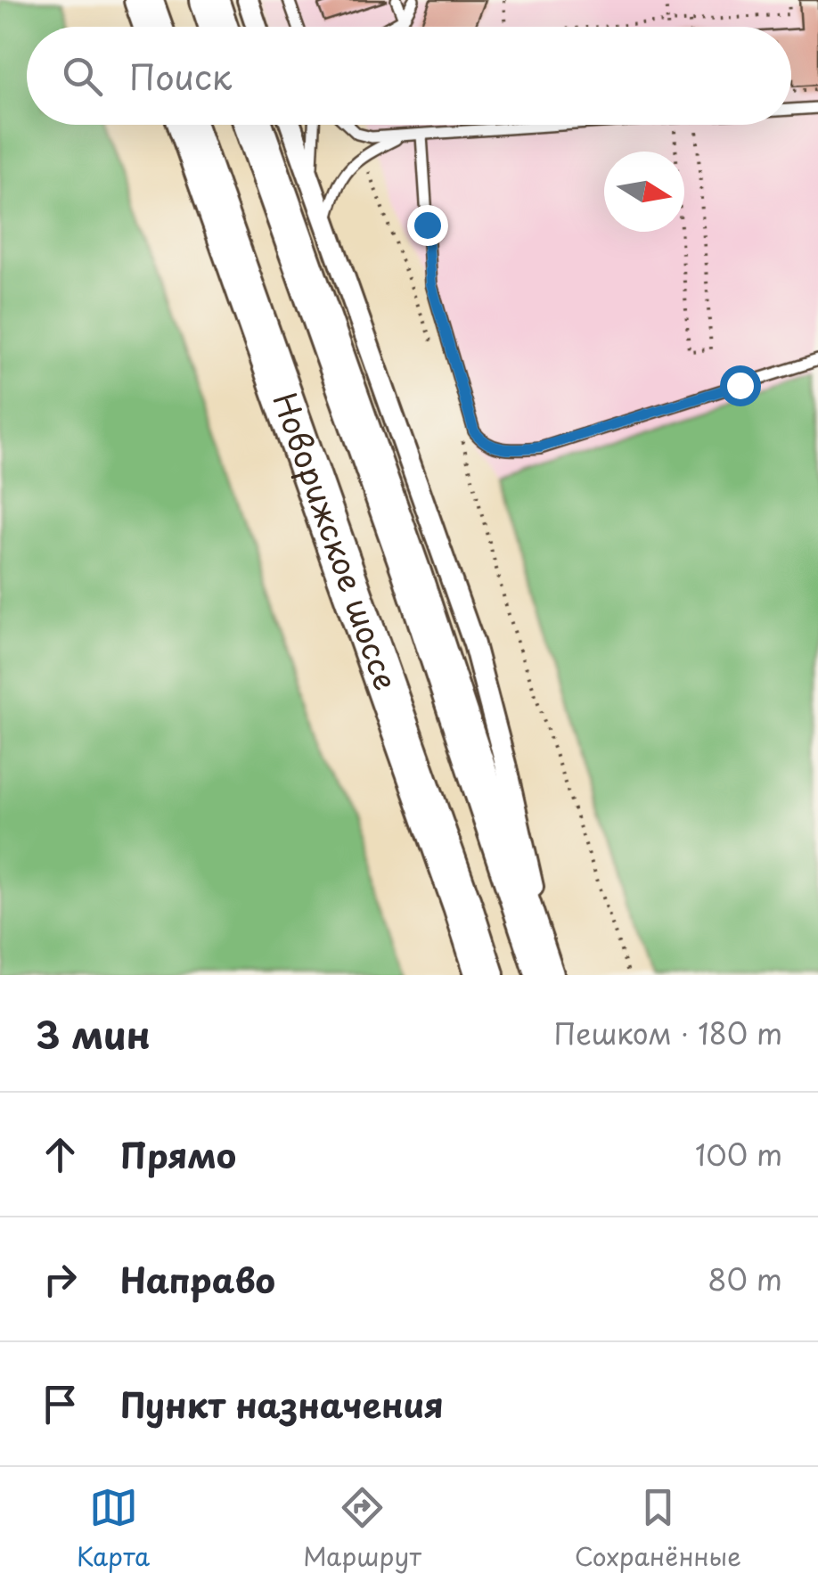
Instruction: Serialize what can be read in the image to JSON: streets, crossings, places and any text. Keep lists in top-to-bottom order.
{
  "streets": {
    "highway": ["Новорижское шоссе"]
  },
  "north": "right",
  "page": {
    "search": "Поиск",
    "heading": ["3 мин", "Пешком · 180 m"],
    "list": [
      ["Прямо", "100 m"],
      ["Направо", "80 m"],
      "Пункт назначения"
    ],
    "nav": ["Карта", "Маршрут", "Сохранённые"]
  }
}
